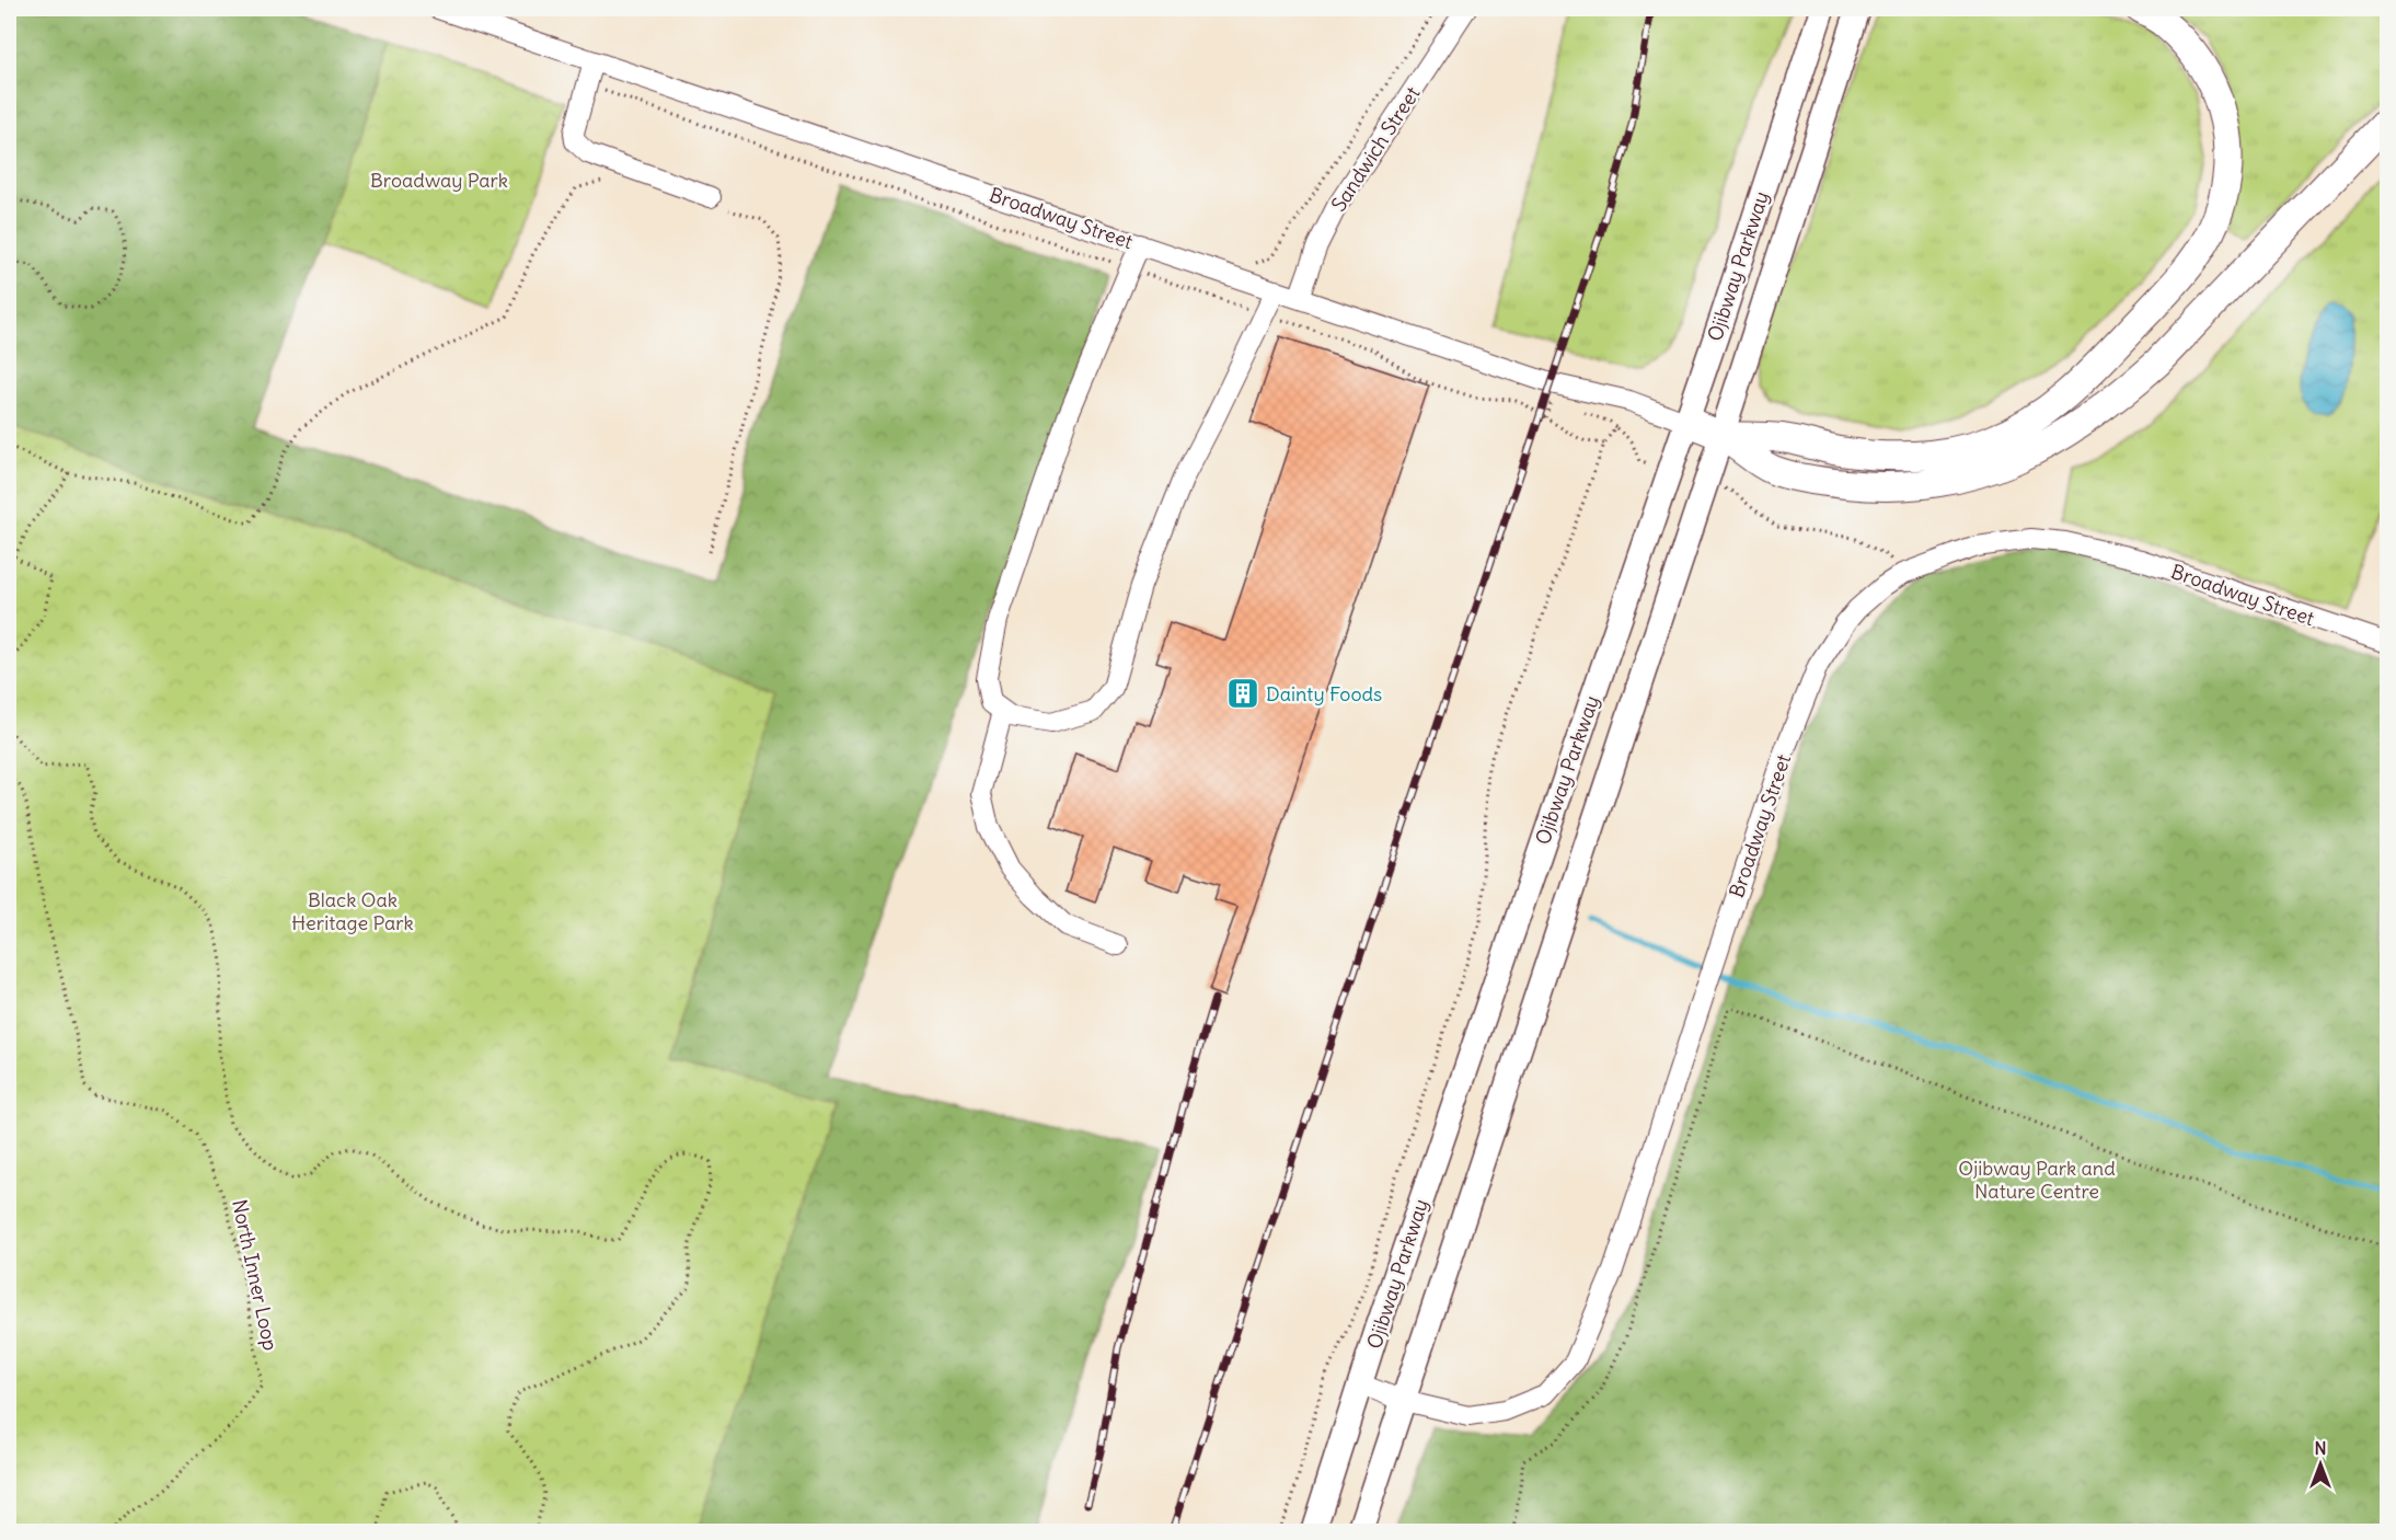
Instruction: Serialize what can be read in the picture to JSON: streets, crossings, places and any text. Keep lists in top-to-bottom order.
{
  "streets": {
    "main road": ["Ojibway Parkway"],
    "street": ["Sandwich Street", "Broadway Street"],
    "path": ["North Inner Loop"]
  },
  "crossings": [
    ["Sandwich Street", "Broadway Street"],
    ["Broadway Street", "Ojibway Parkway"]
  ],
  "parks": ["Broadway Park", "Black Oak Heritage Park", "Ojibway Park and Nature Centre"],
  "places": {
    "building": ["Dainty Foods"]
  },
  "north": "top"
}
